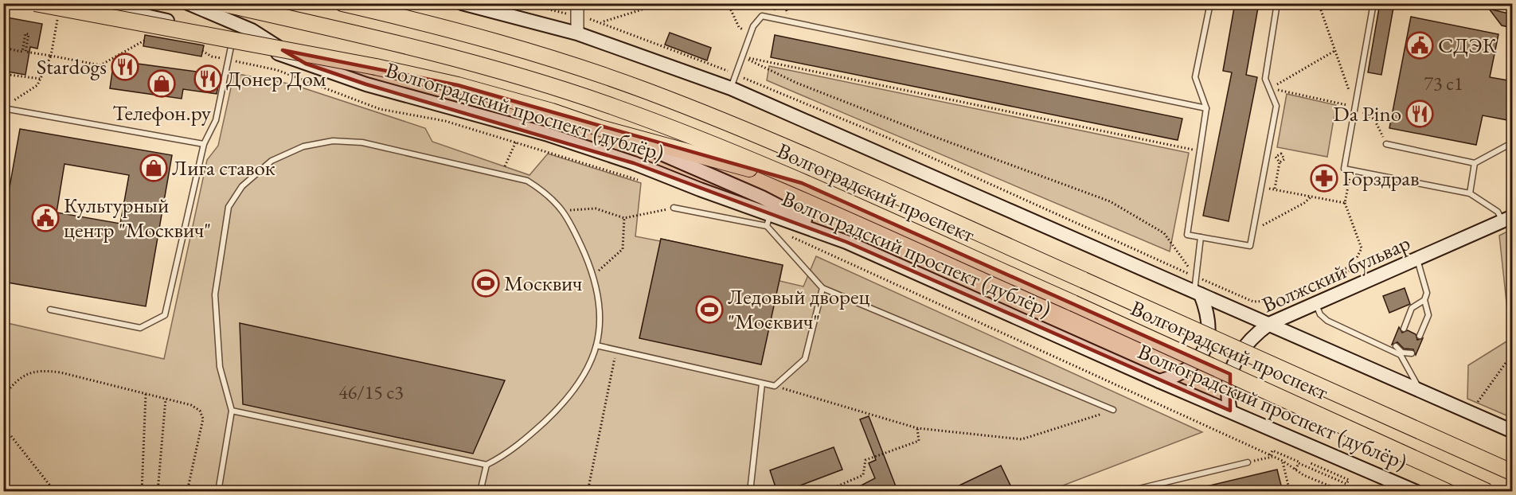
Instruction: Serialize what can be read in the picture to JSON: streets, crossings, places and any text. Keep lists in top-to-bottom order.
{
  "streets": {
    "main road": ["Волгоградский проспект (дублёр)", "Волгоградский проспект", "Волжский бульвар"]
  },
  "crossings": [
    ["Волгоградский проспект (дублёр)", "Волжский бульвар"]
  ],
  "places": {
    "public building": ["СДЭК", "Культурный центр \"Москвич\""],
    "restaurant": ["Stardogs", "Донер Дом", "Da Pino"],
    "shop": ["Телефон.ру", "Лига ставок"],
    "pharmacy": ["Горздрав"],
    "sports": ["Москвич", "Ледовый дворец \"Москвич\""]
  },
  "house_numbers": ["73 с1", "46/15 с3"]
}
